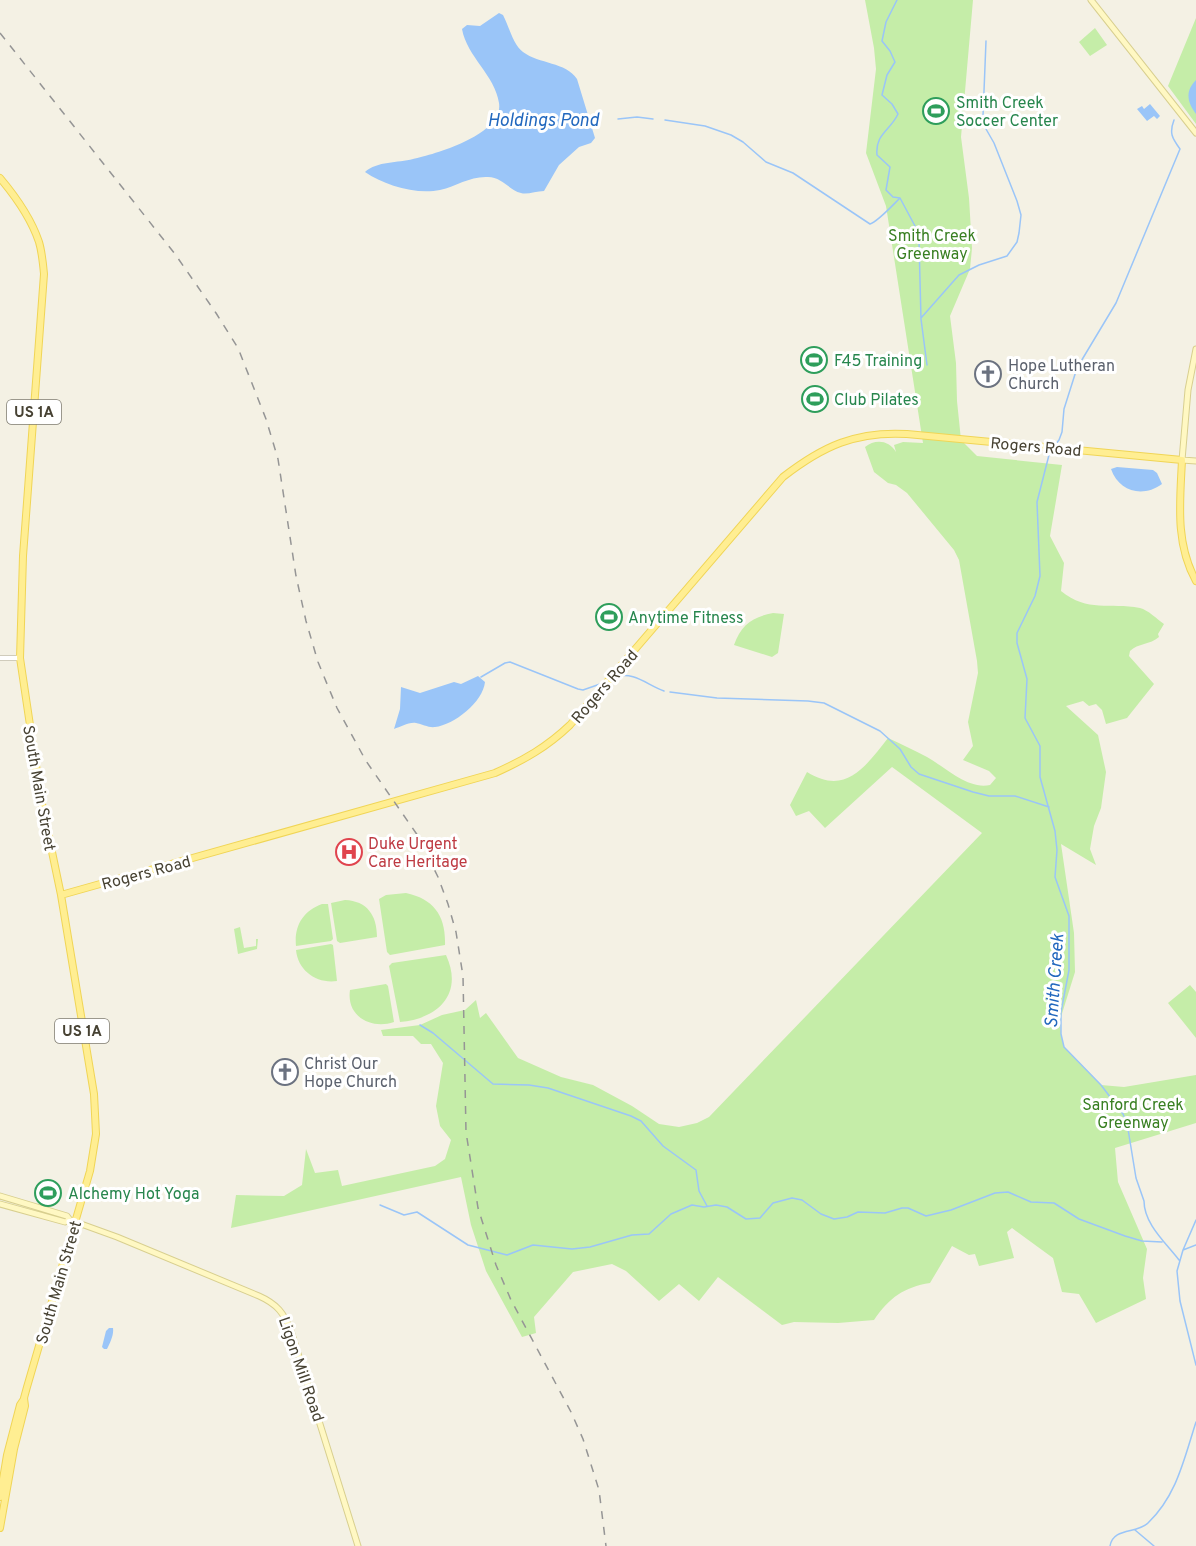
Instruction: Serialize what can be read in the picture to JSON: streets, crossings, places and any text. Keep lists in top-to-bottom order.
{
  "streets": {
    "main road": [
      "US 1A",
      "Rogers Road",
      "South Main Street",
      "Ligon Mill Road"
    ]
  },
  "crossings": [
    ["Rogers Road", "South Main Street"],
    ["South Main Street", "Ligon Mill Road"]
  ],
  "water": ["Holdings Pond", "Smith Creek"],
  "parks": ["Smith Creek Greenway", "Sanford Creek Greenway"],
  "places": {
    "sports": [
      "Smith Creek Soccer Center",
      "F45 Training",
      "Club Pilates",
      "Anytime Fitness",
      "Alchemy Hot Yoga"
    ],
    "church": ["Hope Lutheran Church", "Christ Our Hope Church"],
    "hospital": ["Duke Urgent Care Heritage"]
  }
}
